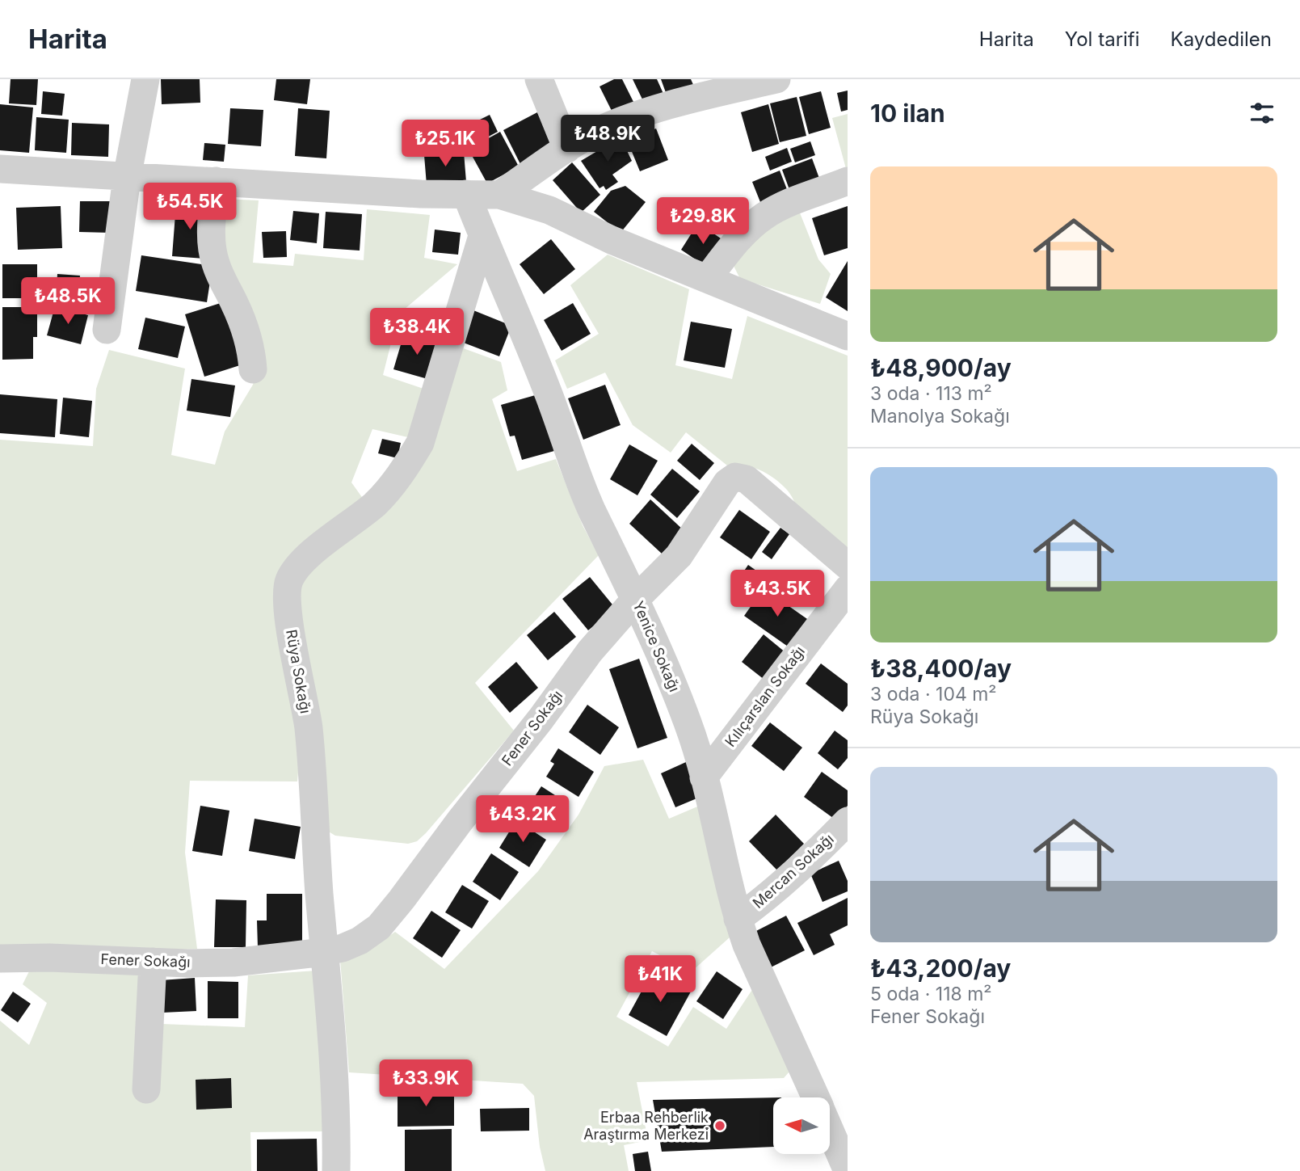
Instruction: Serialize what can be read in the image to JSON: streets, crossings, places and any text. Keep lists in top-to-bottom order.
{
  "streets": {
    "street": [
      "Yenice Sokağı",
      "Rüya Sokağı",
      "Kılıçarslan Sokağı",
      "Fener Sokağı",
      "Mercan Sokağı"
    ]
  },
  "crossings": [
    ["Yenice Sokağı", "Rüya Sokağı"],
    ["Yenice Sokağı", "Kılıçarslan Sokağı"],
    ["Yenice Sokağı", "Fener Sokağı"],
    ["Yenice Sokağı", "Mercan Sokağı"],
    ["Rüya Sokağı", "Fener Sokağı"]
  ],
  "places": ["Erbaa Rehberlik Araştırma Merkezi"],
  "north": "left",
  "page": {
    "header": "Harita",
    "nav": ["Harita", "Yol tarifi", "Kaydedilen"],
    "heading": "10 ilan",
    "price": [
      "₺48.9K",
      "₺25.1K",
      "₺54.5K",
      "₺29.8K",
      "₺48.5K",
      "₺38.4K",
      "₺43.5K",
      "₺43.2K",
      "₺41K",
      "₺33.9K"
    ],
    "list": [
      {
        "name": "₺48,900/ay",
        "note": "3 oda · 113 m² · Manolya Sokağı"
      },
      {
        "name": "₺38,400/ay",
        "note": "3 oda · 104 m² · Rüya Sokağı"
      },
      {
        "name": "₺43,200/ay",
        "note": "5 oda · 118 m² · Fener Sokağı"
      }
    ]
  }
}
